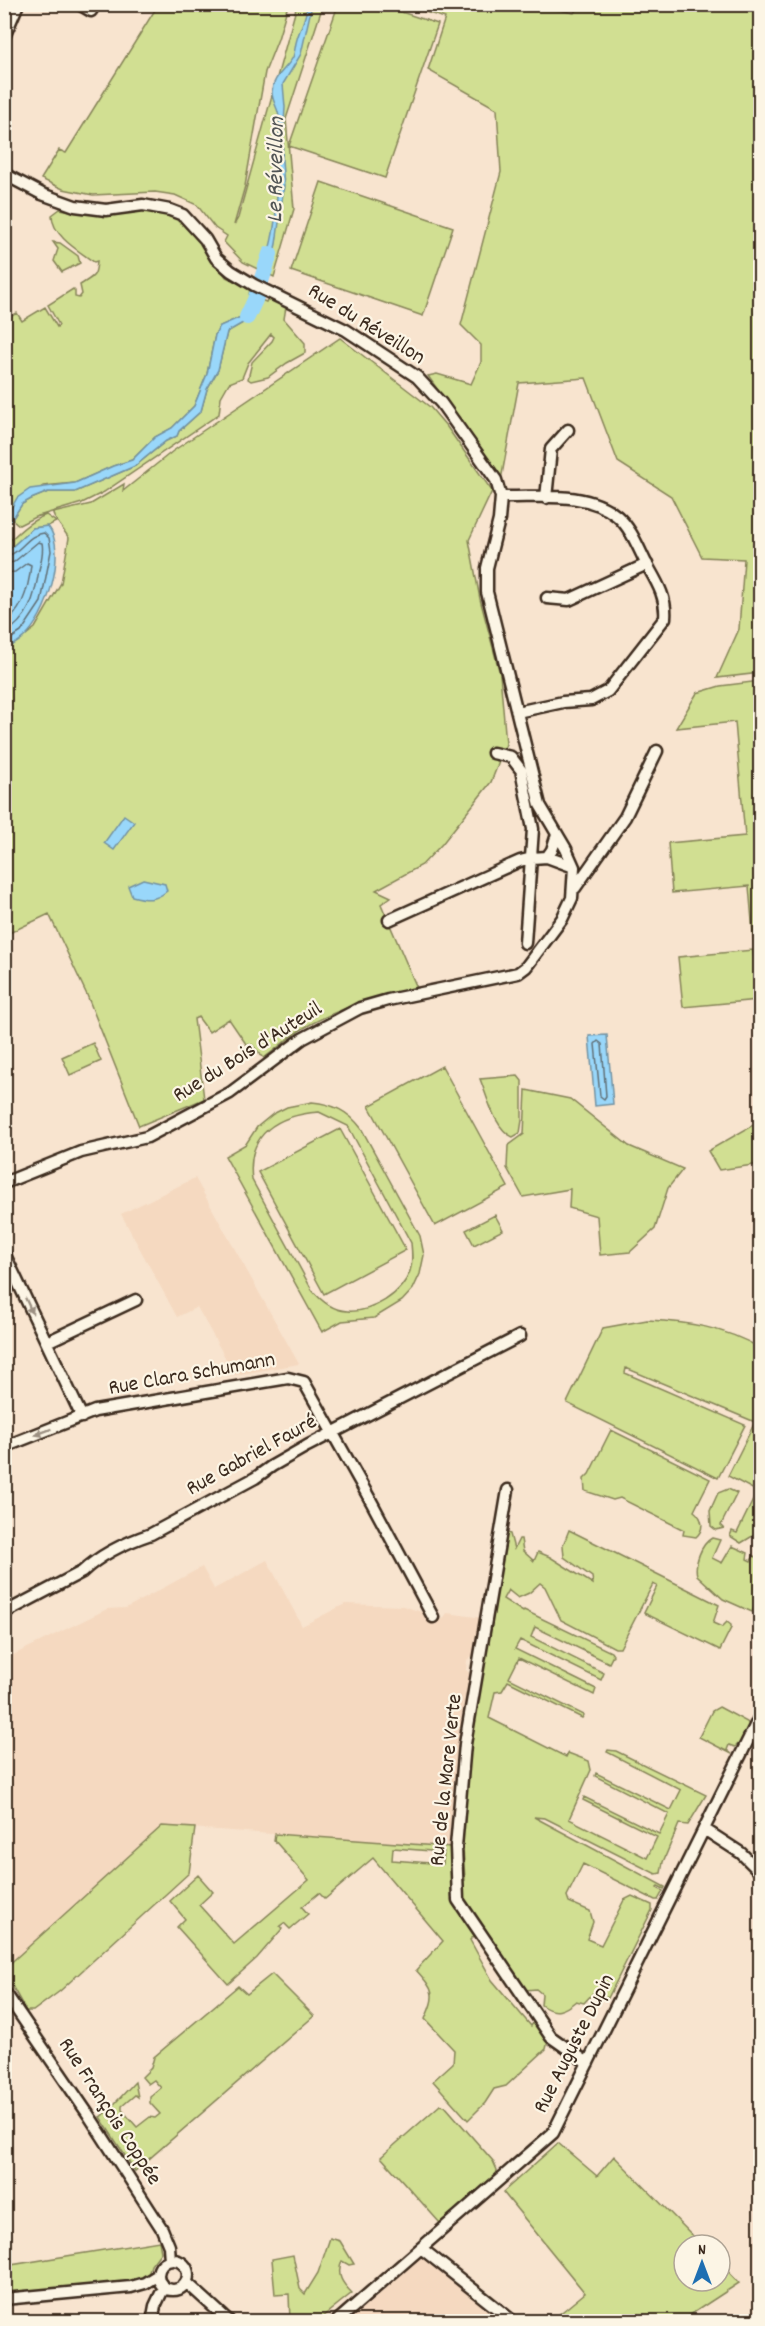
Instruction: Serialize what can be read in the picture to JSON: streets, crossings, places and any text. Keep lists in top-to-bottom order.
{
  "streets": {
    "street": [
      "Rue du Réveillon",
      "Rue du Bois d'Auteuil",
      "Rue Clara Schumann",
      "Rue Gabriel Fauré",
      "Rue de la Mare Verte",
      "Rue Auguste Dupin",
      "Rue François Coppée"
    ]
  },
  "crossings": [
    ["Rue Clara Schumann", "Rue Gabriel Fauré"],
    ["Rue de la Mare Verte", "Rue Auguste Dupin"]
  ],
  "water": ["Le Réveillon"],
  "north": "top"
}
